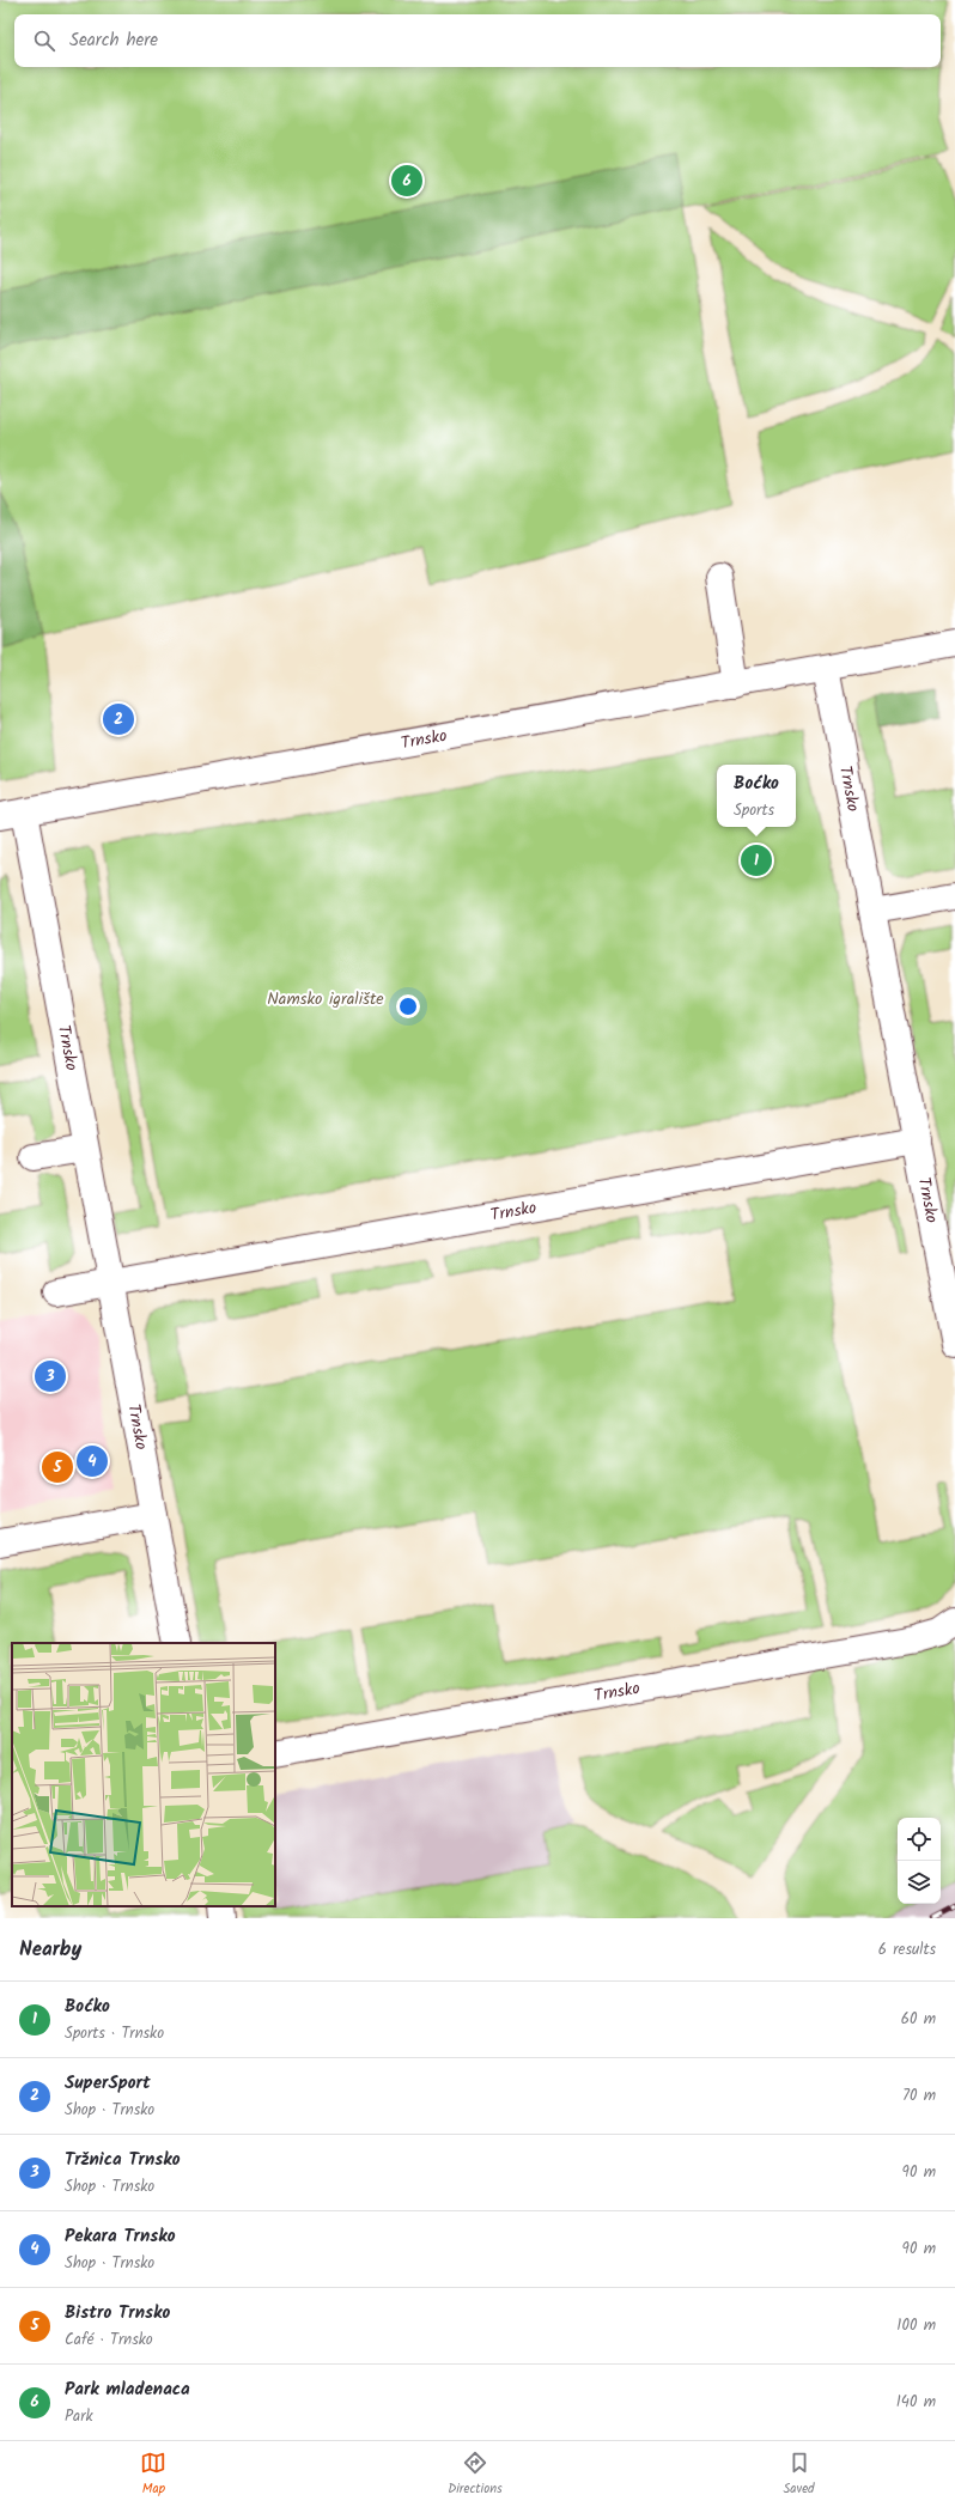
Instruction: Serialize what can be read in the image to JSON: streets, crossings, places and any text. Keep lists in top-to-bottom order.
{
  "streets": {
    "street": ["Trnsko"]
  },
  "parks": ["Namsko igralište"],
  "page": {
    "search": "Search here",
    "pins": [
      "6",
      "2",
      "1",
      "3",
      "4",
      "5"
    ],
    "popup": ["Boćko", "Sports"],
    "heading": ["Nearby", "6 results"],
    "list": [
      {
        "mark": "1",
        "name": "Boćko",
        "note": "Sports · Trnsko",
        "value": "60 m"
      },
      {
        "mark": "2",
        "name": "SuperSport",
        "note": "Shop · Trnsko",
        "value": "70 m"
      },
      {
        "mark": "3",
        "name": "Tržnica Trnsko",
        "note": "Shop · Trnsko",
        "value": "90 m"
      },
      {
        "mark": "4",
        "name": "Pekara Trnsko",
        "note": "Shop · Trnsko",
        "value": "90 m"
      },
      {
        "mark": "5",
        "name": "Bistro Trnsko",
        "note": "Café · Trnsko",
        "value": "100 m"
      },
      {
        "mark": "6",
        "name": "Park mladenaca",
        "note": "Park",
        "value": "140 m"
      }
    ],
    "nav": ["Map", "Directions", "Saved"]
  }
}
